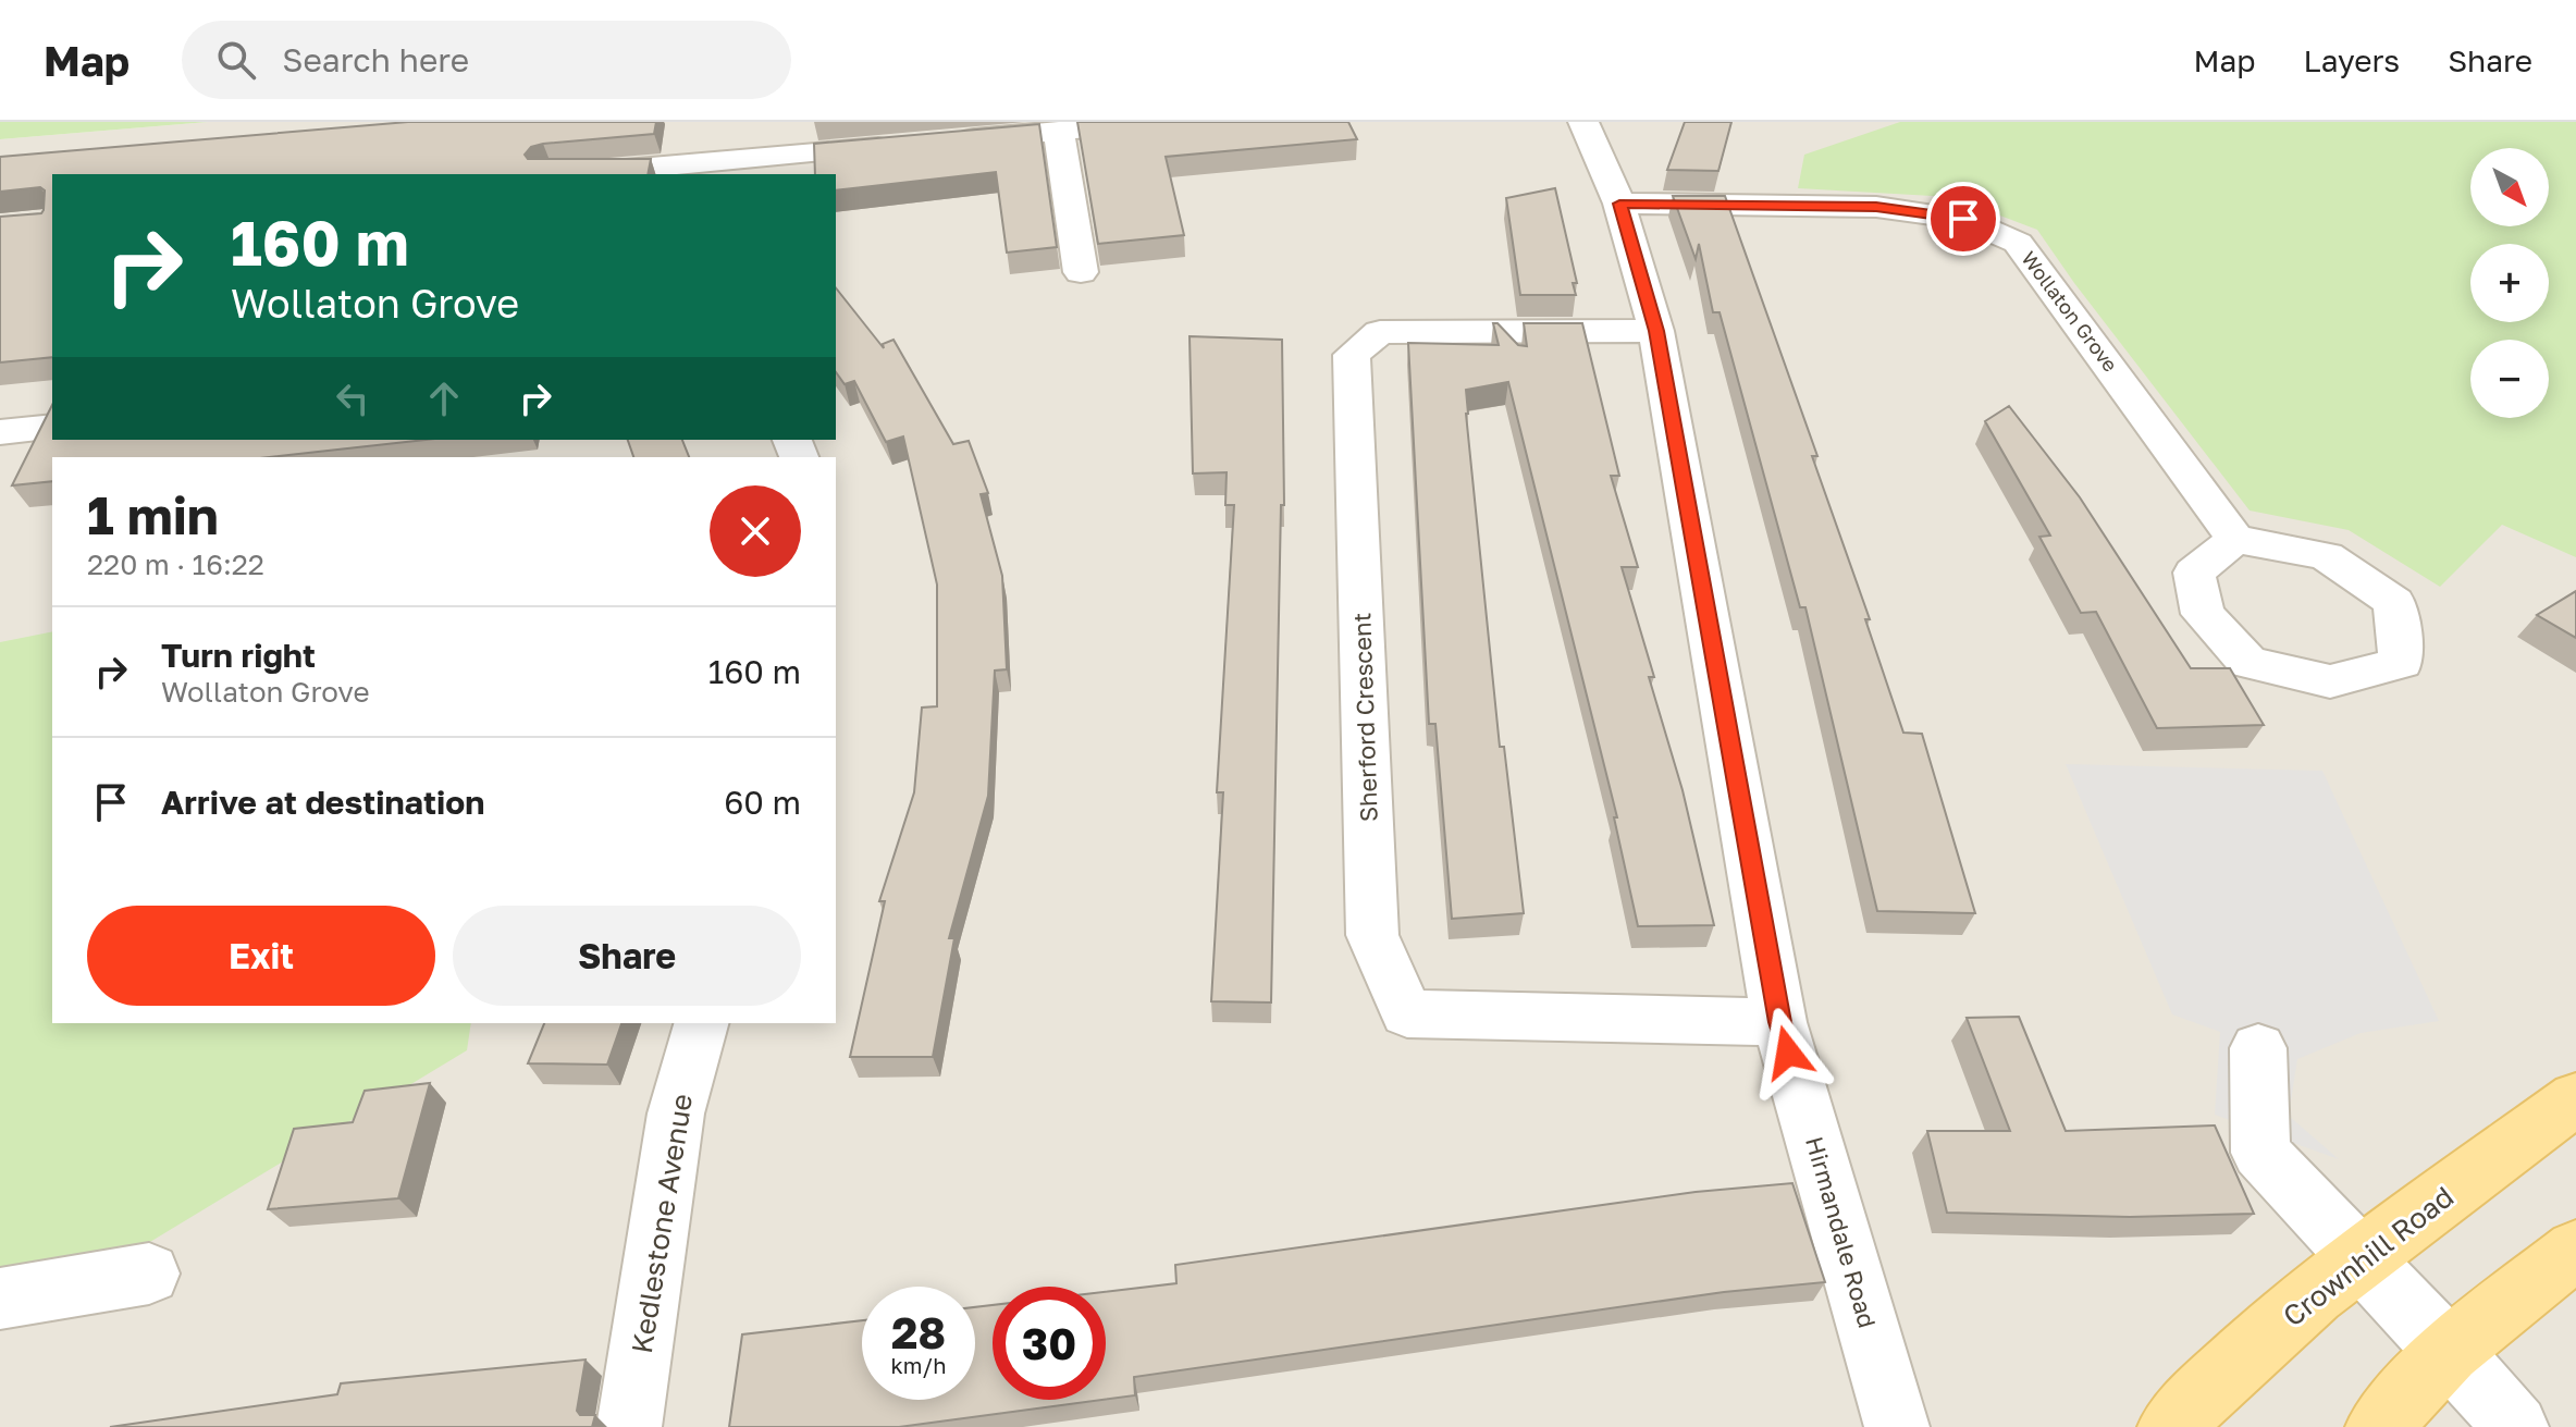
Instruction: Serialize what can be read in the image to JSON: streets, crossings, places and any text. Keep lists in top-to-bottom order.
{
  "streets": {
    "main road": ["Crownhill Road"],
    "street": [
      "Wollaton Grove",
      "Sherford Crescent",
      "Kedlestone Avenue",
      "Hirmandale Road"
    ]
  },
  "crossings": [
    ["Wollaton Grove", "Hirmandale Road"],
    ["Sherford Crescent", "Hirmandale Road"]
  ],
  "north": "bottom right",
  "page": {
    "header": "Map",
    "search": "Search here",
    "nav": ["Map", "Layers", "Share"],
    "map_buttons": ["+", "−"],
    "turn": ["160 m", "Wollaton Grove"],
    "heading": ["1 min", "220 m · 16:22"],
    "list": [
      {
        "name": "Turn right",
        "note": "Wollaton Grove",
        "value": "160 m"
      },
      {
        "name": "Arrive at destination",
        "value": "60 m"
      }
    ],
    "buttons": ["Exit", "Share"],
    "speed": "28 km/h",
    "limit": "30"
  }
}
